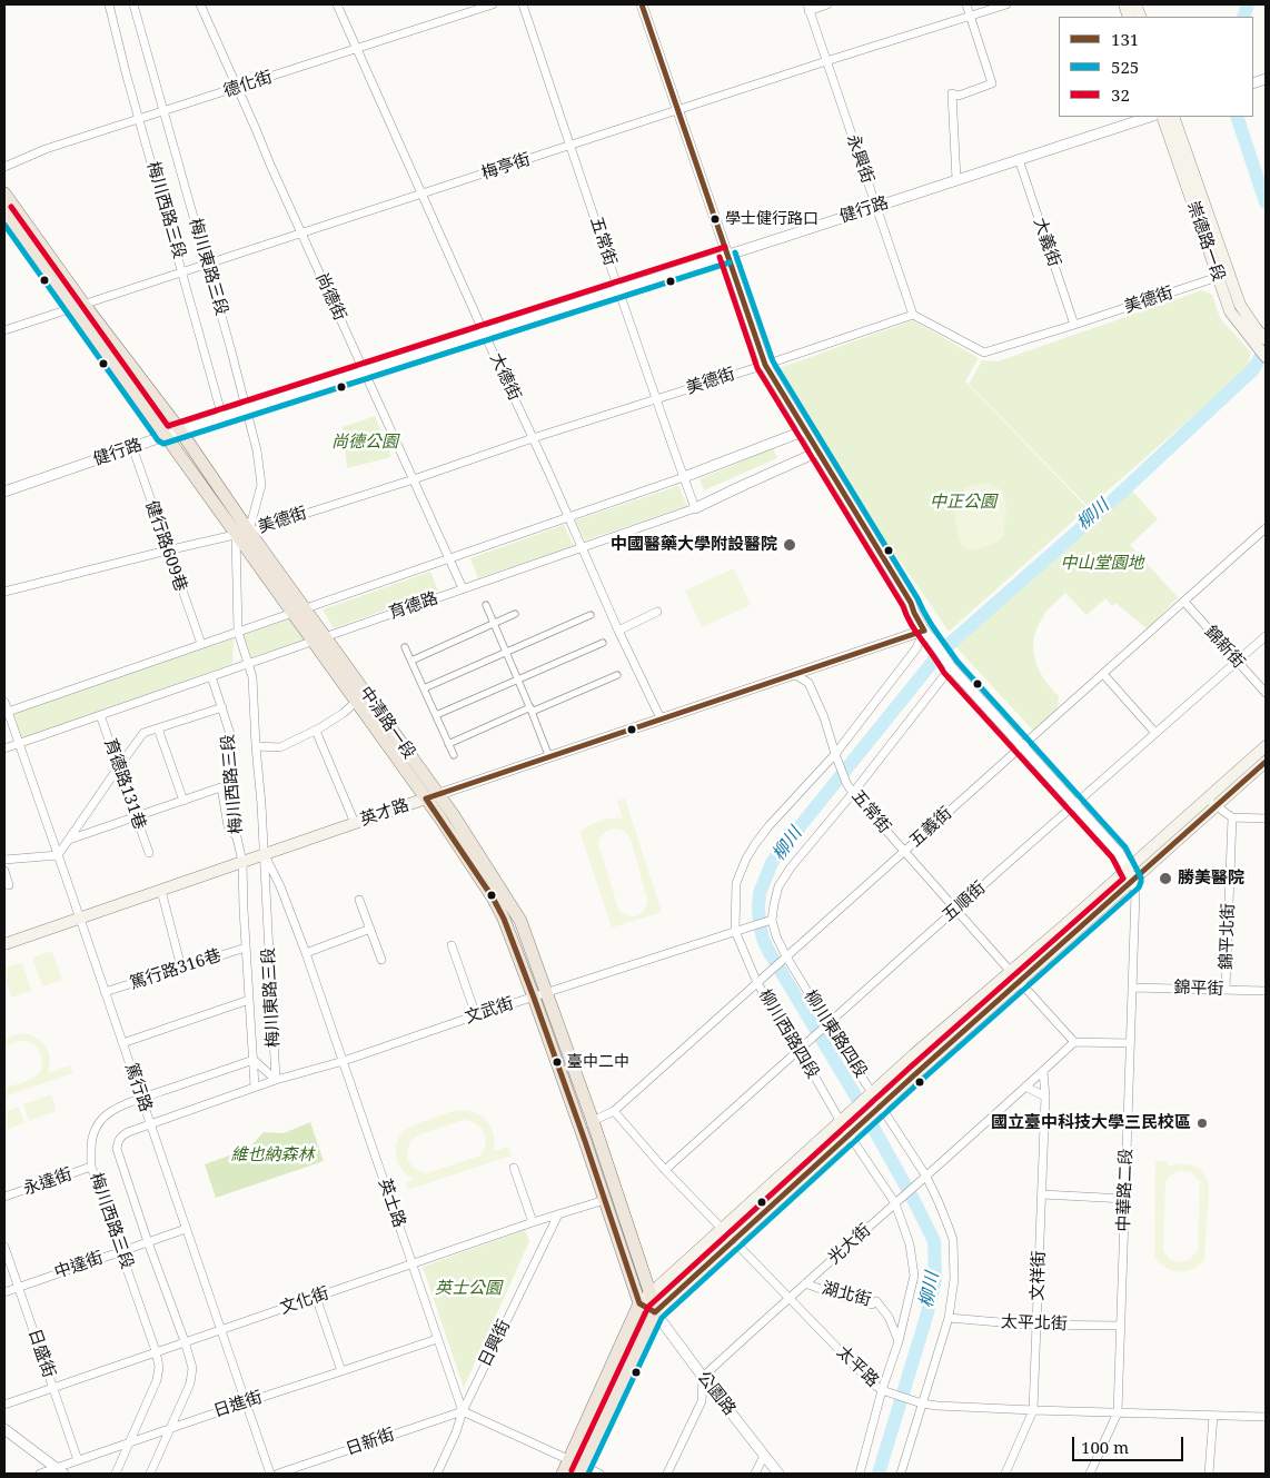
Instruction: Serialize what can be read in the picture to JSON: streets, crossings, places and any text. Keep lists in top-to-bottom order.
{
  "streets": {
    "main road": ["崇德路一段", "中清路一段", "英才路"],
    "street": [
      "德化街",
      "永興街",
      "梅亭街",
      "梅川西路三段",
      "健行路",
      "五常街",
      "大義街",
      "梅川東路三段",
      "尚德街",
      "美德街",
      "大德街",
      "健行路609巷",
      "育德路",
      "錦新街",
      "育德路131巷",
      "五義街",
      "五順街",
      "錦平北街",
      "篤行路316巷",
      "錦平街",
      "文武街",
      "柳川西路四段",
      "柳川東路四段",
      "篤行路",
      "永達街",
      "中華路二段",
      "英士路",
      "光大街",
      "中達街",
      "文祥街",
      "湖北街",
      "文化街",
      "太平北街",
      "日興街",
      "日盛街",
      "太平路",
      "公園路",
      "日進街",
      "日新街"
    ]
  },
  "crossings": [
    ["德化街", "梅川西路三段"],
    ["德化街", "梅川東路三段"],
    ["德化街", "尚德街"],
    ["德化街", "大德街"],
    ["永興街", "梅亭街"],
    ["永興街", "健行路"],
    ["永興街", "美德街"],
    ["梅亭街", "梅川西路三段"],
    ["梅亭街", "五常街"],
    ["梅亭街", "梅川東路三段"],
    ["梅亭街", "尚德街"],
    ["梅亭街", "大德街"],
    ["梅亭街", "中清路一段"],
    ["梅川西路三段", "健行路"],
    ["梅川西路三段", "育德路"],
    ["梅川西路三段", "英才路"],
    ["梅川西路三段", "篤行路316巷"],
    ["梅川西路三段", "篤行路"],
    ["梅川西路三段", "永達街"],
    ["梅川西路三段", "中達街"],
    ["梅川西路三段", "文化街"],
    ["梅川西路三段", "日進街"],
    ["健行路", "五常街"],
    ["健行路", "大義街"],
    ["健行路", "梅川東路三段"],
    ["健行路", "尚德街"],
    ["健行路", "大德街"],
    ["健行路", "健行路609巷"],
    ["健行路", "中清路一段"],
    ["五常街", "美德街"],
    ["五常街", "育德路"],
    ["五常街", "英才路"],
    ["五常街", "五義街"],
    ["五常街", "五順街"],
    ["五常街", "柳川西路四段"],
    ["五常街", "光大街"],
    ["崇德路一段", "美德街"],
    ["大義街", "美德街"],
    ["梅川東路三段", "美德街"],
    ["梅川東路三段", "育德路"],
    ["梅川東路三段", "中清路一段"],
    ["梅川東路三段", "英才路"],
    ["梅川東路三段", "文武街"],
    ["梅川東路三段", "英士路"],
    ["尚德街", "美德街"],
    ["尚德街", "育德路"],
    ["美德街", "大德街"],
    ["美德街", "健行路609巷"],
    ["美德街", "中清路一段"],
    ["大德街", "育德路"],
    ["大德街", "英才路"],
    ["健行路609巷", "育德路"],
    ["育德路", "中清路一段"],
    ["育德路", "育德路131巷"],
    ["育德路", "篤行路"],
    ["錦新街", "五義街"],
    ["錦新街", "五順街"],
    ["中清路一段", "英才路"],
    ["中清路一段", "五義街"],
    ["中清路一段", "文武街"],
    ["中清路一段", "文化街"],
    ["中清路一段", "公園路"],
    ["英才路", "柳川西路四段"],
    ["英才路", "篤行路"],
    ["英才路", "英士路"],
    ["五義街", "柳川西路四段"],
    ["五義街", "柳川東路四段"],
    ["五義街", "太平路"],
    ["五順街", "柳川西路四段"],
    ["五順街", "柳川東路四段"],
    ["五順街", "太平路"],
    ["錦平北街", "錦平街"],
    ["篤行路316巷", "篤行路"],
    ["錦平街", "中華路二段"],
    ["文武街", "柳川西路四段"],
    ["文武街", "柳川東路四段"],
    ["文武街", "英士路"],
    ["柳川西路四段", "光大街"],
    ["柳川西路四段", "湖北街"],
    ["柳川西路四段", "太平路"],
    ["柳川東路四段", "光大街"],
    ["柳川東路四段", "太平北街"],
    ["柳川東路四段", "太平路"],
    ["篤行路", "中達街"],
    ["篤行路", "文化街"],
    ["篤行路", "日進街"],
    ["中華路二段", "太平北街"],
    ["中華路二段", "太平路"],
    ["英士路", "文化街"],
    ["英士路", "日興街"],
    ["英士路", "日進街"],
    ["英士路", "日新街"],
    ["光大街", "文祥街"],
    ["光大街", "湖北街"],
    ["光大街", "太平路"],
    ["光大街", "公園路"],
    ["中達街", "日盛街"],
    ["文祥街", "太平北街"],
    ["文祥街", "太平路"],
    ["文化街", "日興街"],
    ["文化街", "日盛街"],
    ["日興街", "日新街"],
    ["日盛街", "日進街"]
  ],
  "water": ["柳川"],
  "parks": [
    "尚德公園",
    "中正公園",
    "中山堂園地",
    "維也納森林",
    "英士公園"
  ],
  "places": [
    "學士健行路口",
    "中國醫藥大學附設醫院",
    "勝美醫院",
    "臺中二中",
    "國立臺中科技大學三民校區"
  ],
  "lines": ["transit line 131", "transit line 32", "transit line 525"],
  "legend": ["131", "525", "32"],
  "scale_bar": "100 m"
}
